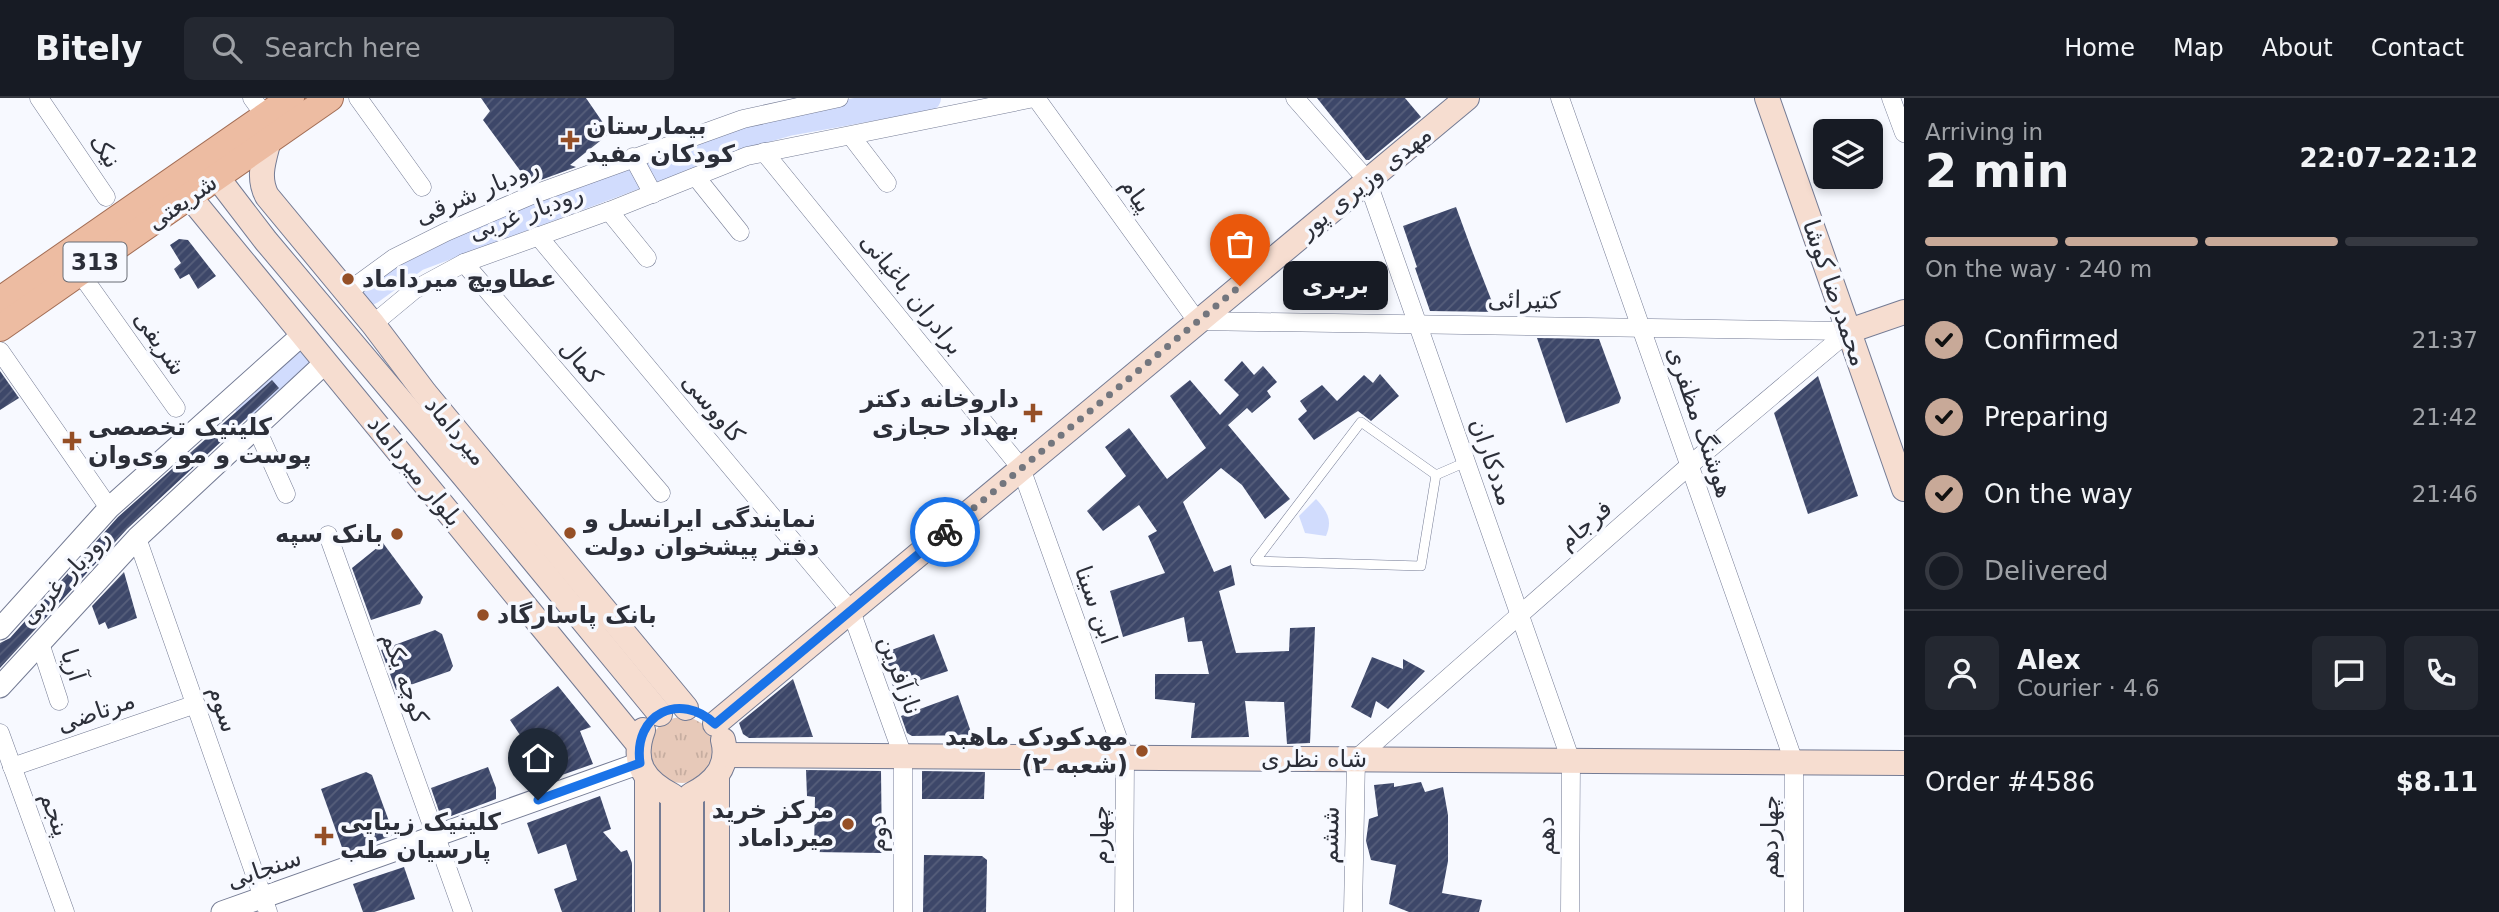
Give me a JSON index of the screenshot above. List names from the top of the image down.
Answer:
{
  "streets": {
    "main road": [
      "مهدی وزیری پور",
      "شریعتی",
      "313",
      "محمدرضا کوشا",
      "میرداماد",
      "بلوار میرداماد",
      "شاه نظری"
    ],
    "street": [
      "نیک",
      "رودبار شرقی",
      "پیام",
      "رودبار غربی",
      "برادران باغیانی",
      "کتیرائی",
      "شریفی",
      "کمال",
      "کاووسی",
      "هوشنگ مظفری",
      "مددکاران",
      "فرجام",
      "ابن سینا",
      "آریا",
      "نازآفرین",
      "کوچه یکم",
      "سوم",
      "مرتاضی",
      "پنجم",
      "دوم",
      "چهارم",
      "ششم",
      "دهم",
      "چهاردهم",
      "سنجابی"
    ]
  },
  "crossings": [
    ["مهدی وزیری پور", "پیام"],
    ["مهدی وزیری پور", "برادران باغیانی"],
    ["مهدی وزیری پور", "کتیرائی"],
    ["مهدی وزیری پور", "کاووسی"],
    ["مهدی وزیری پور", "میرداماد"],
    ["مهدی وزیری پور", "مددکاران"],
    ["مهدی وزیری پور", "بلوار میرداماد"],
    ["مهدی وزیری پور", "ابن سینا"],
    ["مهدی وزیری پور", "نازآفرین"],
    ["مهدی وزیری پور", "شاه نظری"],
    ["مهدی وزیری پور", "سنجابی"],
    ["رودبار شرقی", "میرداماد"],
    ["پیام", "رودبار غربی"],
    ["پیام", "کتیرائی"],
    ["شریعتی", "شریفی"],
    ["شریعتی", "میرداماد"],
    ["شریعتی", "بلوار میرداماد"],
    ["رودبار غربی", "برادران باغیانی"],
    ["رودبار غربی", "کمال"],
    ["رودبار غربی", "کاووسی"],
    ["رودبار غربی", "میرداماد"],
    ["رودبار غربی", "بلوار میرداماد"],
    ["رودبار غربی", "آریا"],
    ["رودبار غربی", "سوم"],
    ["محمدرضا کوشا", "کتیرائی"],
    ["محمدرضا کوشا", "فرجام"],
    ["برادران باغیانی", "ابن سینا"],
    ["کتیرائی", "هوشنگ مظفری"],
    ["کتیرائی", "مددکاران"],
    ["کتیرائی", "فرجام"],
    ["کاووسی", "نازآفرین"],
    ["هوشنگ مظفری", "فرجام"],
    ["هوشنگ مظفری", "شاه نظری"],
    ["هوشنگ مظفری", "چهاردهم"],
    ["میرداماد", "بلوار میرداماد"],
    ["میرداماد", "شاه نظری"],
    ["میرداماد", "سنجابی"],
    ["مددکاران", "فرجام"],
    ["مددکاران", "شاه نظری"],
    ["مددکاران", "دهم"],
    ["بلوار میرداماد", "شاه نظری"],
    ["بلوار میرداماد", "سنجابی"],
    ["فرجام", "شاه نظری"],
    ["فرجام", "ششم"],
    ["ابن سینا", "شاه نظری"],
    ["ابن سینا", "چهارم"],
    ["نازآفرین", "شاه نظری"],
    ["نازآفرین", "دوم"],
    ["کوچه یکم", "سنجابی"],
    ["سوم", "مرتاضی"],
    ["سوم", "سنجابی"],
    ["مرتاضی", "پنجم"],
    ["شاه نظری", "دوم"],
    ["شاه نظری", "چهارم"],
    ["شاه نظری", "ششم"],
    ["شاه نظری", "دهم"],
    ["شاه نظری", "چهاردهم"],
    ["شاه نظری", "سنجابی"]
  ],
  "places": {
    "health": [
      "بیمارستان کودکان مفید",
      "داروخانه دکتر بهداد حجازی",
      "کلینیک تخصصی پوست و مو وی‌وان",
      "کلینیک زیبایی پارسیان طب"
    ],
    "other": [
      "عطاویچ میرداماد",
      "بربرى",
      "نمایندگی ایرانسل و دفتر پیشخوان دولت",
      "بانک سپه",
      "بانک پاسارگاد",
      "مهدکودک ماهبد (شعبه ۲)",
      "مرکز خرید میرداماد"
    ]
  },
  "page": {
    "header": "Bitely",
    "search": "Search here",
    "nav": [
      "Home",
      "Map",
      "About",
      "Contact"
    ],
    "heading": ["2 min", "Arriving in", "22:07–22:12"],
    "panel": [
      "Alex",
      "Courier · 4.6",
      "Order #4586",
      "$8.11"
    ],
    "bar": "On the way · 240 m",
    "bubble": "بربرى",
    "list": [
      ["Confirmed", "21:37"],
      ["Preparing", "21:42"],
      ["On the way", "21:46"],
      "Delivered"
    ]
  }
}
